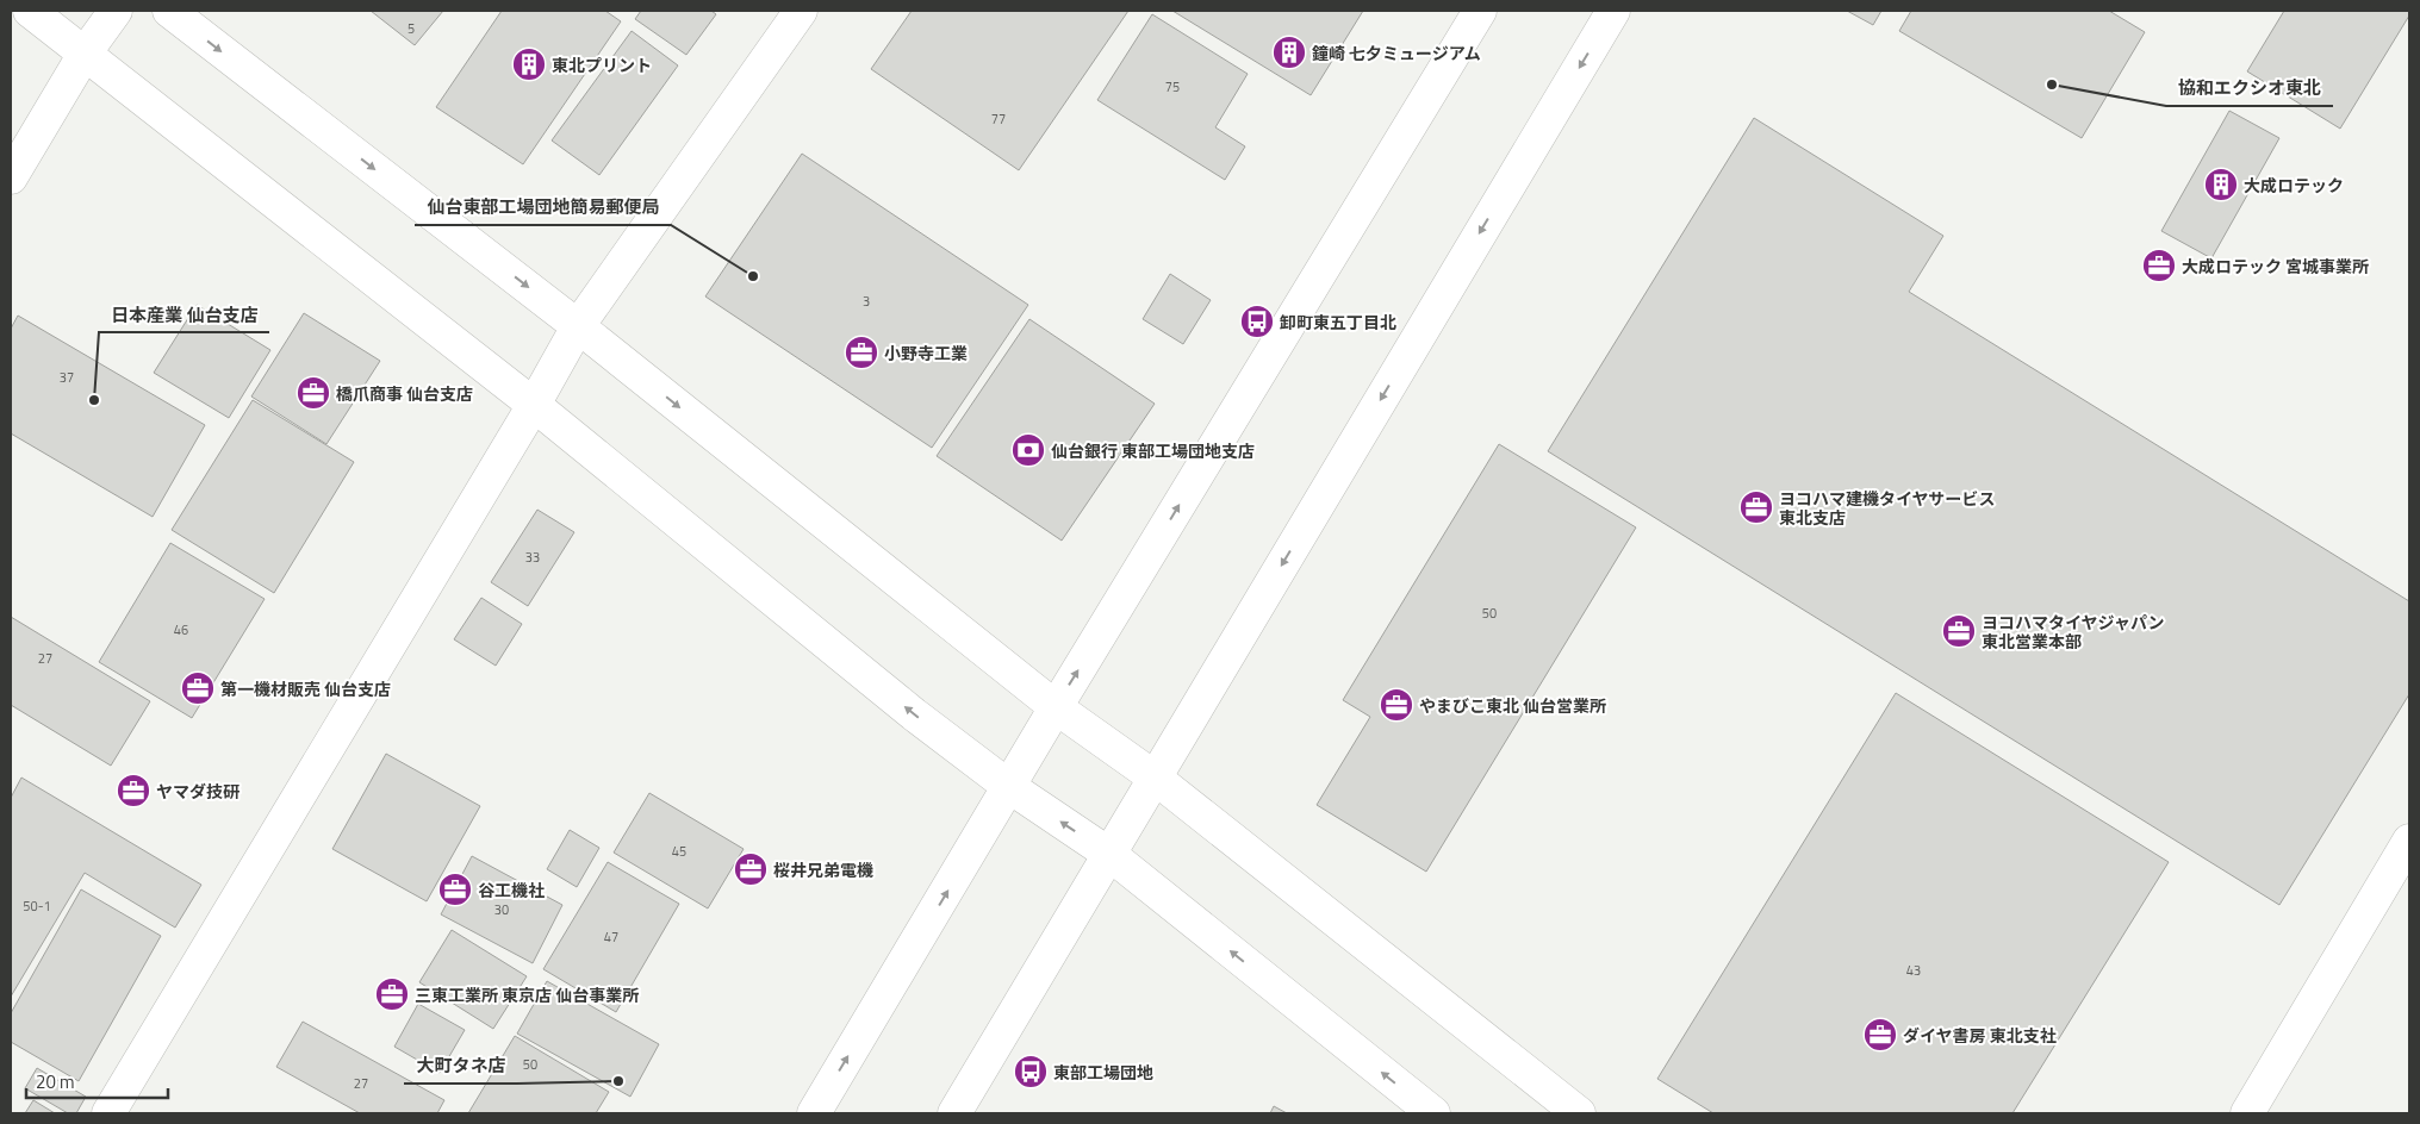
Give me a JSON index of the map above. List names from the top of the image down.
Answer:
{
  "places": {
    "building": ["鐘崎 七夕ミュージアム", "東北プリント", "大成ロテック"],
    "other": [
      "協和エクシオ東北",
      "仙台東部工場団地簡易郵便局",
      "日本産業 仙台支店",
      "大町タネ店"
    ],
    "office": [
      "大成ロテック 宮城事業所",
      "小野寺工業",
      "橋爪商事 仙台支店",
      "ヨコハマ建機タイヤサービス 東北支店",
      "ヨコハマタイヤジャパン 東北営業本部",
      "第一機材販売 仙台支店",
      "やまびこ東北 仙台営業所",
      "ヤマダ技研",
      "桜井兄弟電機",
      "谷工機社",
      "三東工業所 東京店 仙台事業所",
      "ダイヤ書房 東北支社"
    ],
    "bus stop": ["卸町東五丁目北", "東部工場団地"],
    "bank": ["仙台銀行 東部工場団地支店"]
  },
  "house_numbers": [
    "5",
    "75",
    "77",
    "3",
    "37",
    "33",
    "50",
    "46",
    "27",
    "45",
    "50-1",
    "30",
    "47",
    "43",
    "50",
    "27"
  ],
  "scale_bar": "20 m"
}
